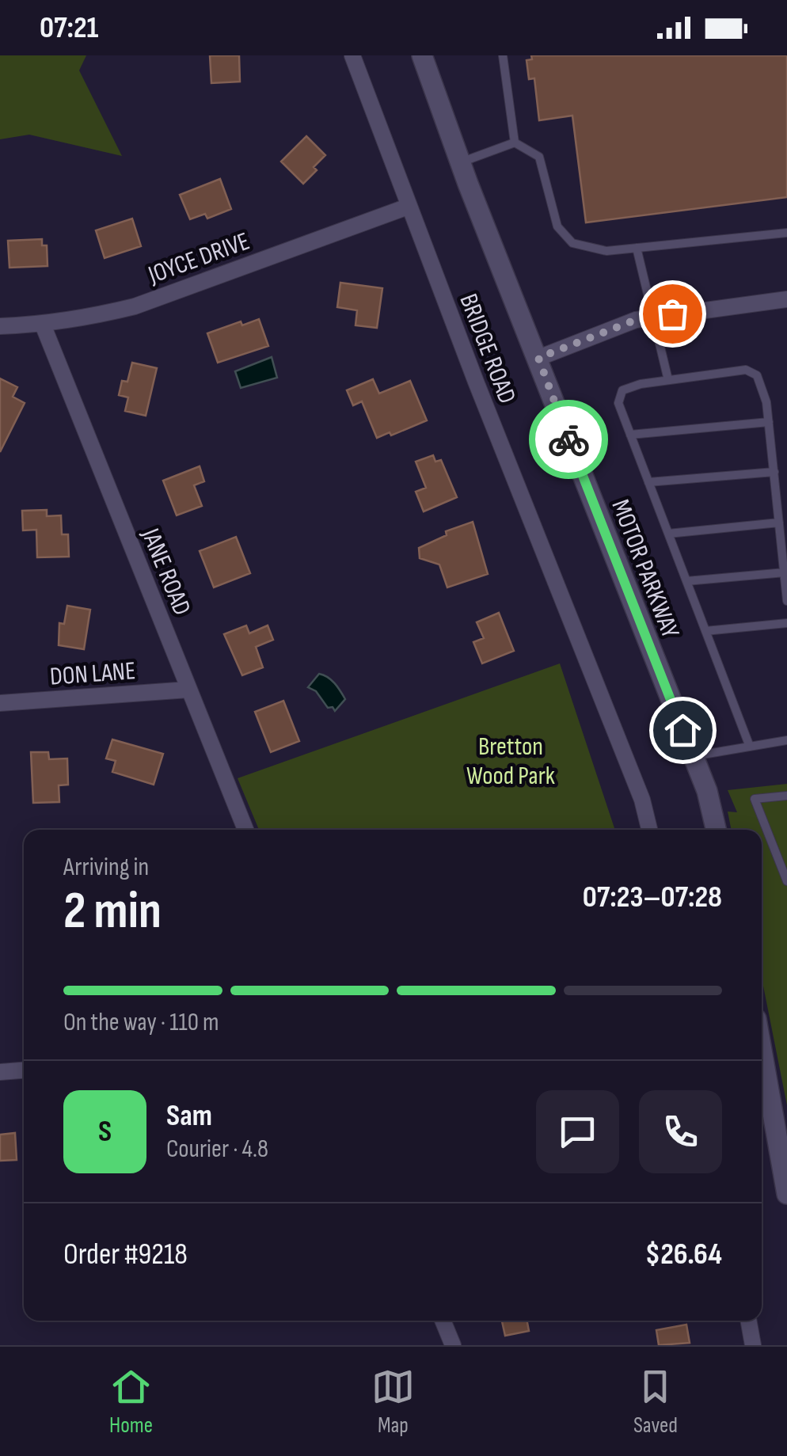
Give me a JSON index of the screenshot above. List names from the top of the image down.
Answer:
{
  "streets": {
    "main road": ["MOTOR PARKWAY"],
    "street": [
      "JOYCE DRIVE",
      "BRIDGE ROAD",
      "JANE ROAD",
      "DON LANE"
    ]
  },
  "crossings": [
    ["JOYCE DRIVE", "BRIDGE ROAD"],
    ["JOYCE DRIVE", "JANE ROAD"],
    ["JANE ROAD", "DON LANE"]
  ],
  "parks": ["Bretton Wood Park"],
  "page": {
    "status": "07:21",
    "heading": ["2 min", "Arriving in", "07:23–07:28"],
    "panel": [
      "Sam",
      "Courier · 4.8",
      "Order #9218",
      "$26.64"
    ],
    "bar": "On the way · 110 m",
    "round": "S",
    "tabs": ["Home", "Map", "Saved"]
  }
}
